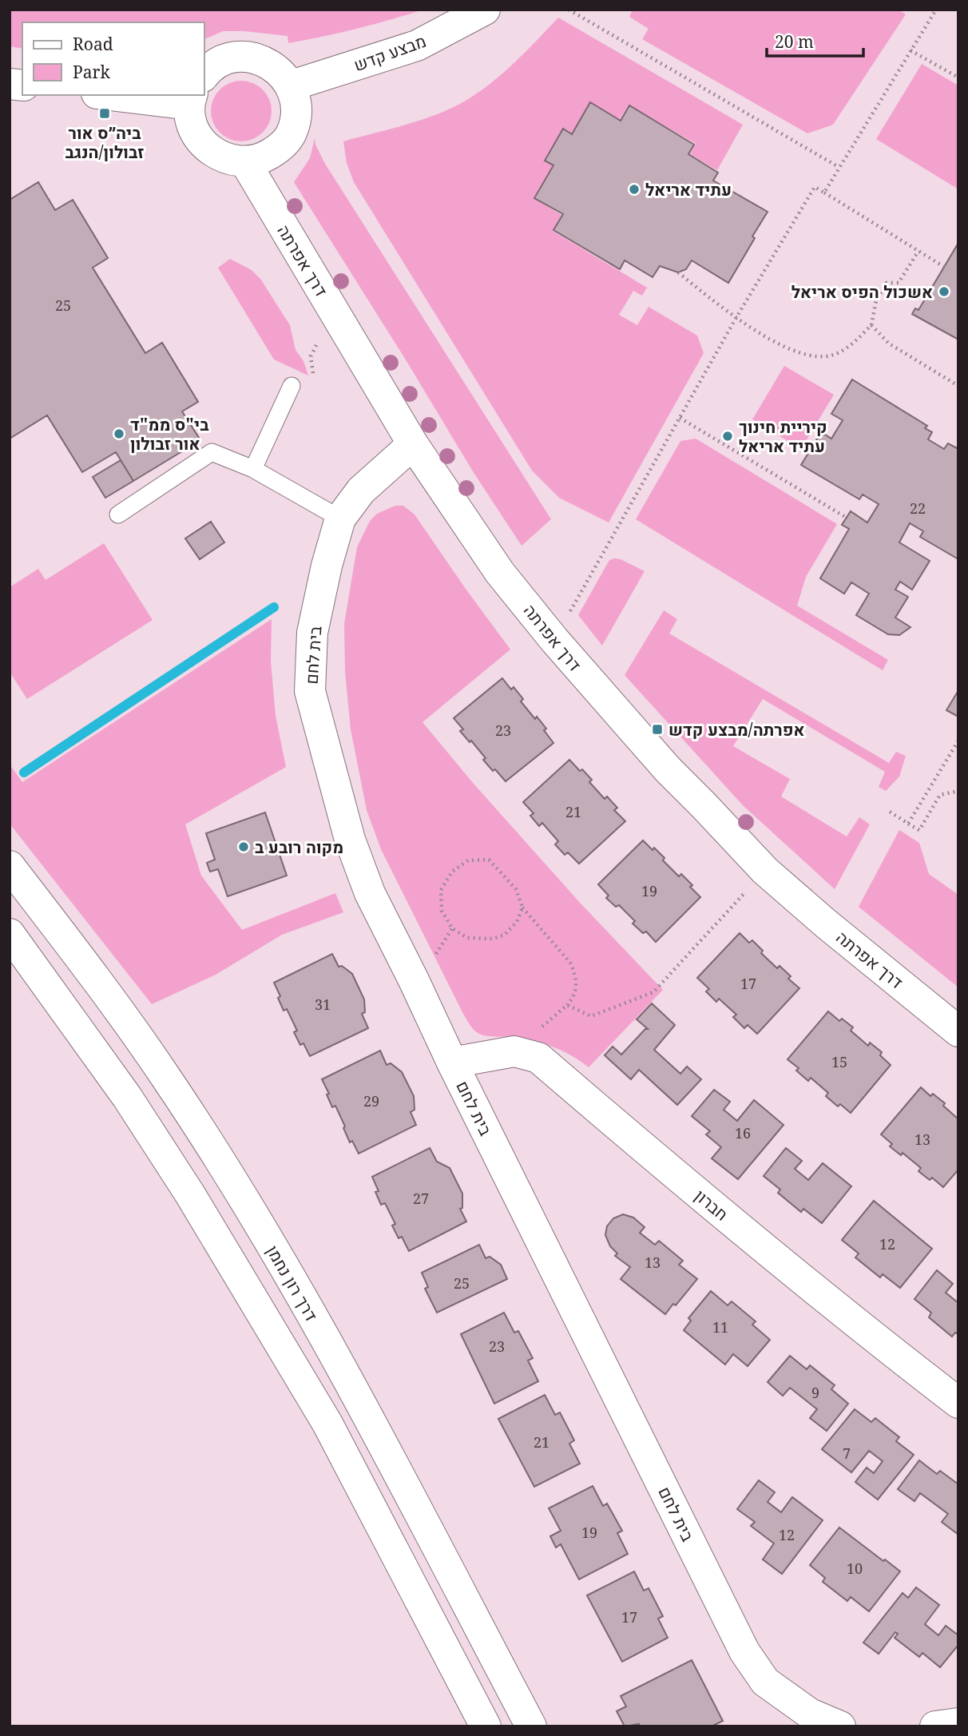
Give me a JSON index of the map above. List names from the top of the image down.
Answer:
{
  "streets": {
    "street": [
      "מבצע קדש",
      "דרך אפרתה",
      "בית לחם",
      "חברון",
      "דרך רון נחמן"
    ]
  },
  "crossings": [
    ["דרך אפרתה", "בית לחם"],
    ["בית לחם", "חברון"]
  ],
  "places": {
    "transit": ["ביה״ס אור זבולון/הנגב", "אפרתה/מבצע קדש"],
    "other": [
      "עתיד אריאל",
      "אשכול הפיס אריאל",
      "בי\"ס ממ\"ד אור זבולון",
      "קיריית חינוך עתיד אריאל",
      "מקוה רובע ב"
    ]
  },
  "house_numbers": [
    "25",
    "22",
    "23",
    "21",
    "19",
    "17",
    "31",
    "15",
    "29",
    "16",
    "13",
    "27",
    "12",
    "13",
    "25",
    "11",
    "23",
    "9",
    "21",
    "7",
    "19",
    "12",
    "10",
    "17"
  ],
  "legend": ["Road", "Park"],
  "scale_bar": "20 m"
}
